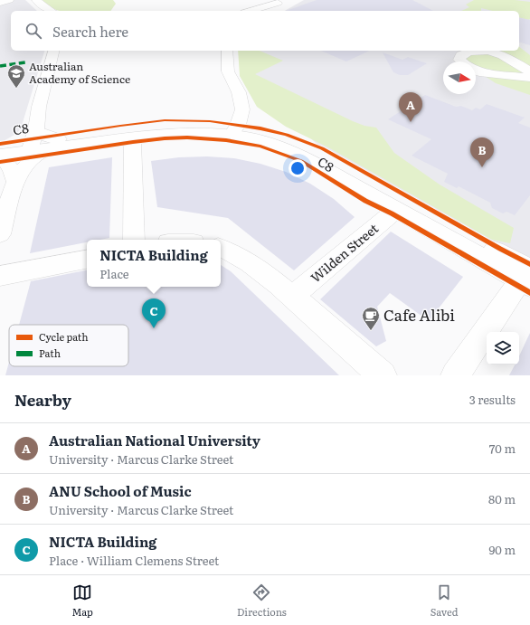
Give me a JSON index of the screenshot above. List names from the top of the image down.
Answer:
{
  "streets": {
    "street": ["Wilden Street"],
    "cycle path": ["C8"]
  },
  "places": {
    "school or university": ["Australian Academy of Science"],
    "cafe": ["Cafe Alibi"]
  },
  "legend": ["Cycle path", "Path"],
  "north": "right",
  "page": {
    "search": "Search here",
    "pins": ["A", "B", "C"],
    "popup": ["NICTA Building", "Place"],
    "heading": ["Nearby", "3 results"],
    "list": [
      {
        "mark": "A",
        "name": "Australian National University",
        "note": "University · Marcus Clarke Street",
        "value": "70 m"
      },
      {
        "mark": "B",
        "name": "ANU School of Music",
        "note": "University · Marcus Clarke Street",
        "value": "80 m"
      },
      {
        "mark": "C",
        "name": "NICTA Building",
        "note": "Place · William Clemens Street",
        "value": "90 m"
      }
    ],
    "nav": ["Map", "Directions", "Saved"]
  }
}
